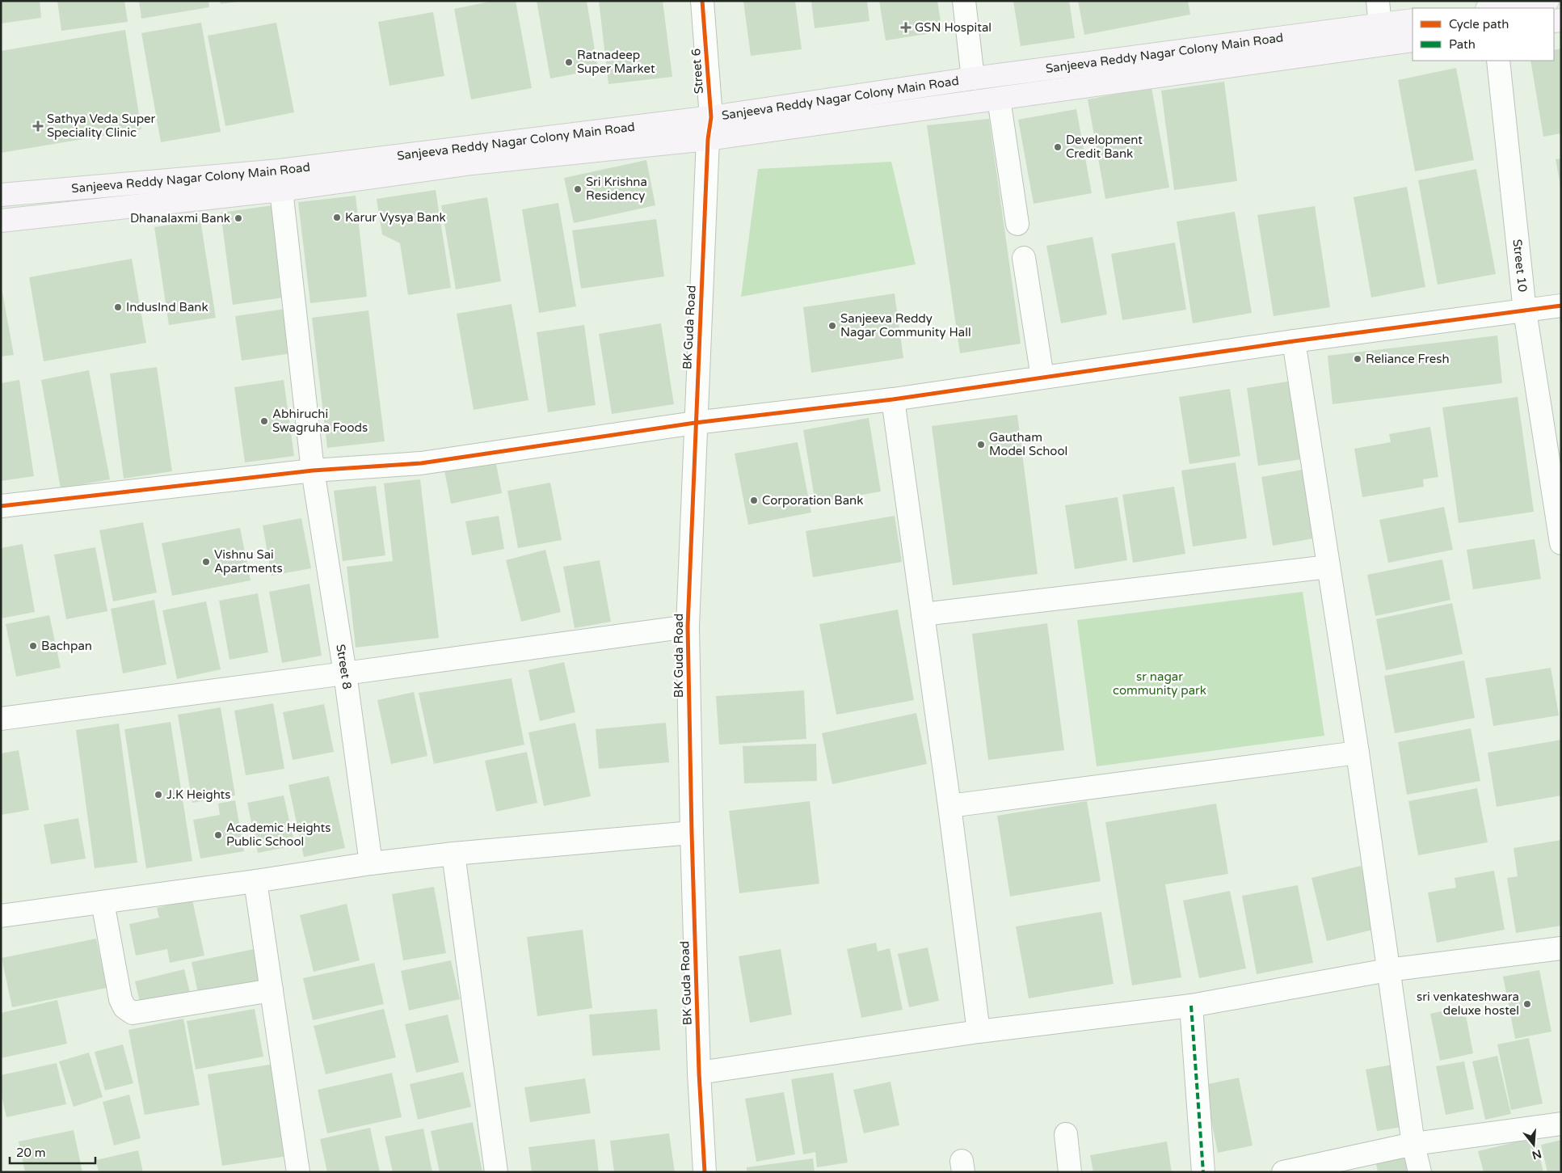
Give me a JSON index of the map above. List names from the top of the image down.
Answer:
{
  "streets": {
    "main road": ["Sanjeeva Reddy Nagar Colony Main Road"],
    "street": [
      "Street 6",
      "Street 10",
      "BK Guda Road",
      "Street 8"
    ]
  },
  "crossings": [
    ["Sanjeeva Reddy Nagar Colony Main Road", "Street 6"],
    ["Sanjeeva Reddy Nagar Colony Main Road", "BK Guda Road"],
    ["Sanjeeva Reddy Nagar Colony Main Road", "Street 8"],
    ["Street 6", "BK Guda Road"]
  ],
  "parks": ["sr nagar community park"],
  "places": {
    "health": ["GSN Hospital", "Sathya Veda Super Speciality Clinic"],
    "other": [
      "Ratnadeep Super Market",
      "Development Credit Bank",
      "Sri Krishna Residency",
      "Karur Vysya Bank",
      "Dhanalaxmi Bank",
      "IndusInd Bank",
      "Sanjeeva Reddy Nagar Community Hall",
      "Reliance Fresh",
      "Abhiruchi Swagruha Foods",
      "Gautham Model School",
      "Corporation Bank",
      "Vishnu Sai Apartments",
      "Bachpan",
      "J.K Heights",
      "Academic Heights Public School",
      "sri venkateshwara deluxe hostel"
    ]
  },
  "legend": ["Cycle path", "Path"],
  "scale_bar": "20 m",
  "north": "bottom"
}
